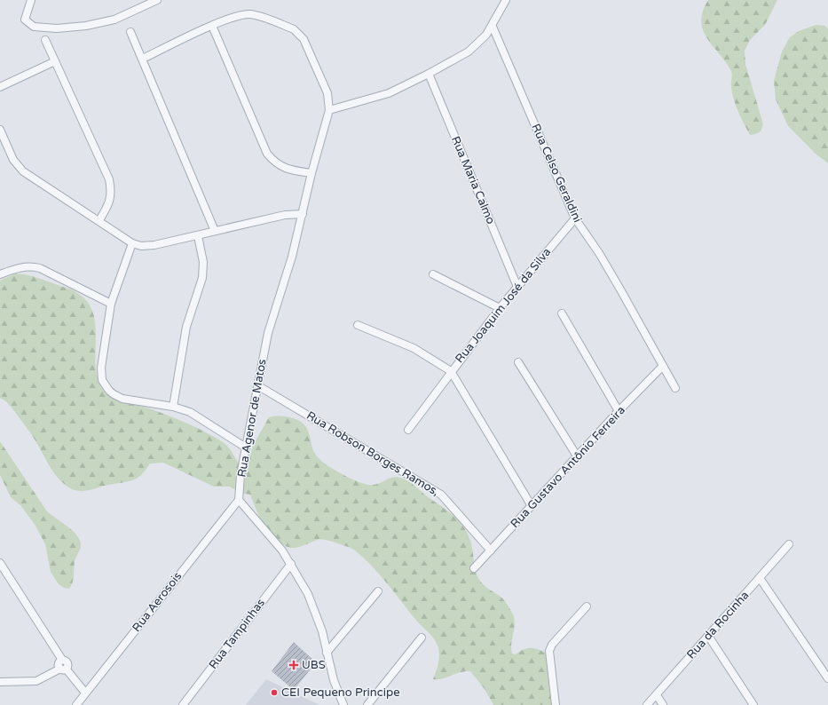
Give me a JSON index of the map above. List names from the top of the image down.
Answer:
{
  "streets": {
    "street": [
      "Rua Celso Geraldini",
      "Rua Maria Calmo",
      "Rua Joaquim José da Silva",
      "Rua Agenor de Matos",
      "Rua Robson Borges Ramos,",
      "Rua Gustavo Antônio Ferreira",
      "Rua Aerosois",
      "Rua da Rocinha",
      "Rua Tampinhas"
    ]
  },
  "crossings": [
    ["Rua Celso Geraldini", "Rua Joaquim José da Silva"],
    ["Rua Celso Geraldini", "Rua Gustavo Antônio Ferreira"],
    ["Rua Maria Calmo", "Rua Joaquim José da Silva"],
    ["Rua Joaquim José da Silva", "Rua Gustavo Antônio Ferreira"],
    ["Rua Agenor de Matos", "Rua Robson Borges Ramos,"],
    ["Rua Agenor de Matos", "Rua Aerosois"],
    ["Rua Robson Borges Ramos,", "Rua Gustavo Antônio Ferreira"]
  ],
  "places": {
    "health": ["UBS"],
    "other": ["CEI Pequeno Principe"]
  }
}
